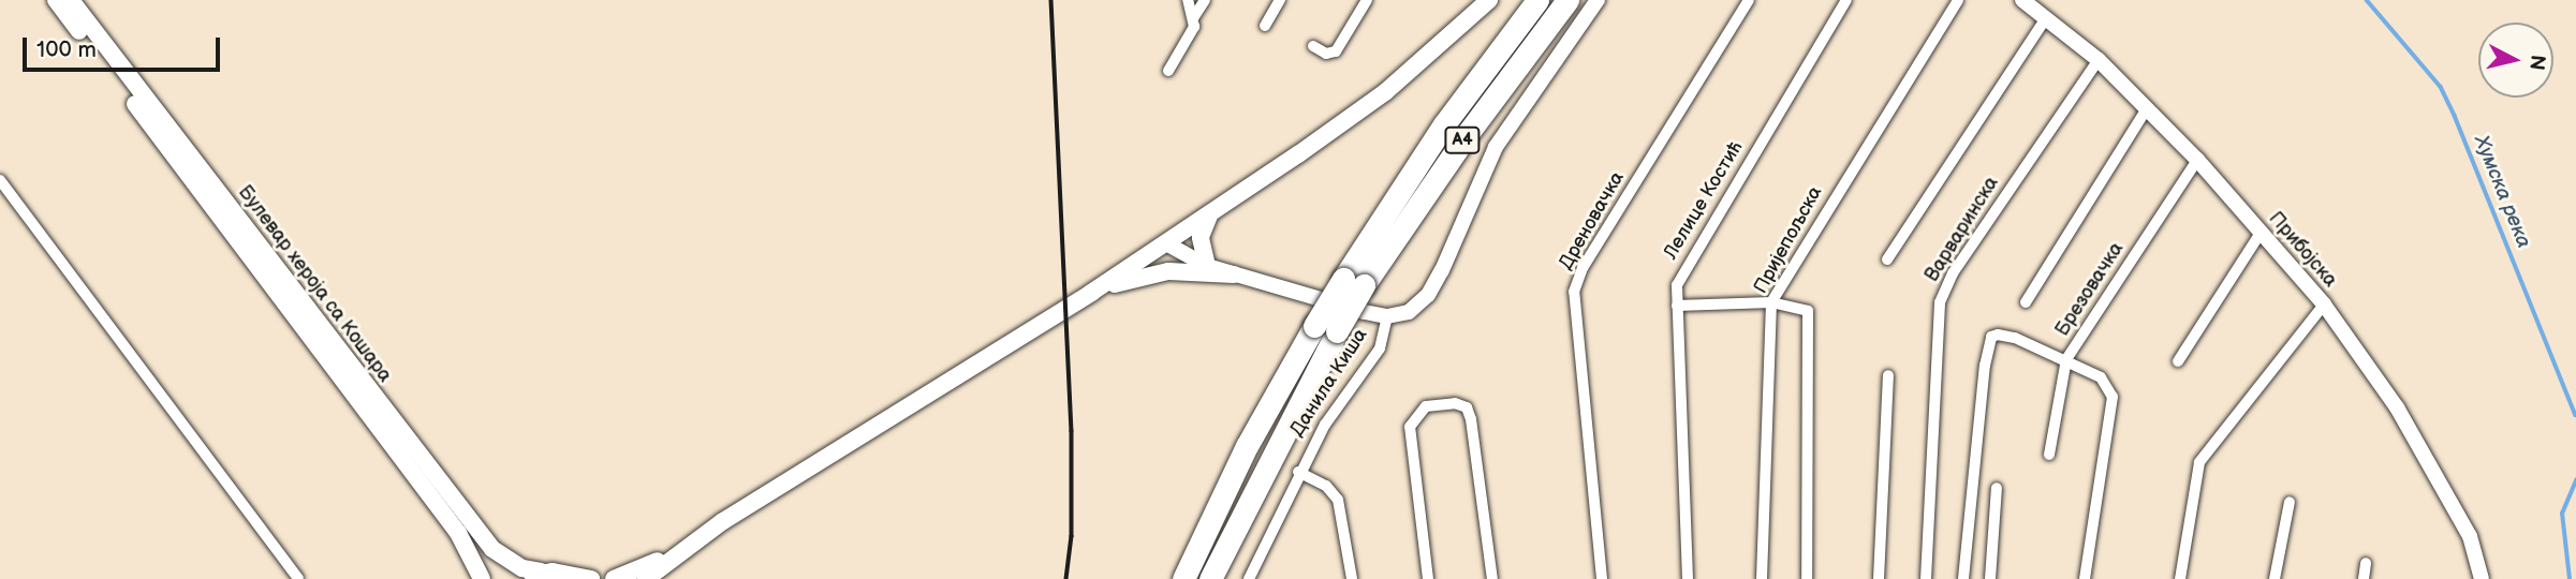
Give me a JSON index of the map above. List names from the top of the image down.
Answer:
{
  "streets": {
    "highway": ["A4"],
    "main road": ["Булевар хероја са Кошара"],
    "street": [
      "Лелице Костић",
      "Дреновачка",
      "Варваринска",
      "Пријепољска",
      "Прибојска",
      "Брезовачка",
      "Данила Киша"
    ]
  },
  "crossings": [
    ["Варваринска", "Прибојска"],
    ["Прибојска", "Брезовачка"]
  ],
  "water": ["Хумска река"],
  "scale_bar": "100 m",
  "north": "right"
}
